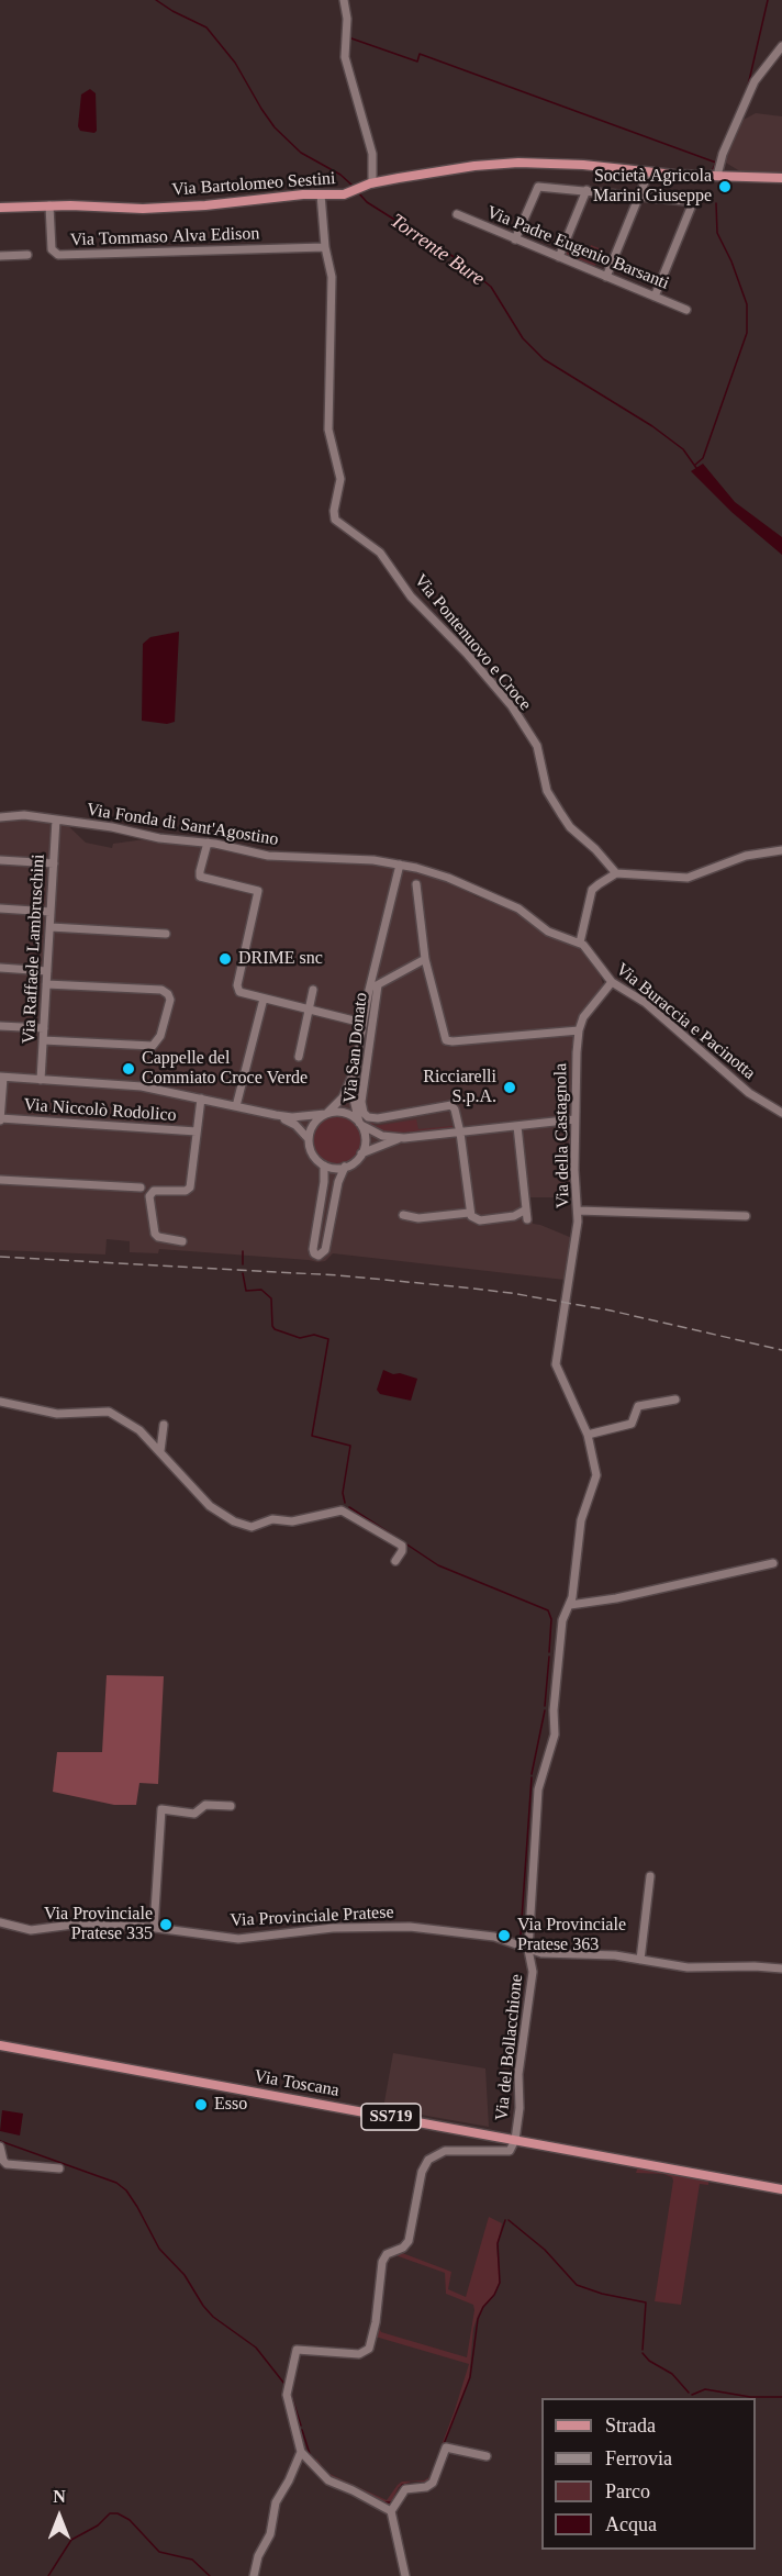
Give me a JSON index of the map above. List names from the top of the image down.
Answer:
{
  "streets": {
    "main road": ["Via Bartolomeo Sestini", "Via Toscana", "SS719"],
    "street": [
      "Via Tommaso Alva Edison",
      "Via Padre Eugenio Barsanti",
      "Via Pontenuovo e Croce",
      "Via Fonda di Sant'Agostino",
      "Via Raffaele Lambruschini",
      "Via Buraccia e Pacinotta",
      "Via San Donato",
      "Via Niccolò Rodolico",
      "Via della Castagnola",
      "Via Provinciale Pratese",
      "Via del Bollacchione"
    ]
  },
  "crossings": [
    ["Via Bartolomeo Sestini", "Via Tommaso Alva Edison"],
    ["Via Bartolomeo Sestini", "Via Pontenuovo e Croce"],
    ["Via Tommaso Alva Edison", "Via Pontenuovo e Croce"],
    ["Via Fonda di Sant'Agostino", "Via Raffaele Lambruschini"],
    ["Via Fonda di Sant'Agostino", "Via Buraccia e Pacinotta"],
    ["Via Buraccia e Pacinotta", "Via della Castagnola"],
    ["Via della Castagnola", "Via del Bollacchione"],
    ["Via Provinciale Pratese", "Via del Bollacchione"],
    ["Via del Bollacchione", "Via Toscana"]
  ],
  "water": ["Torrente Bure"],
  "places": [
    "Società Agricola Marini Giuseppe",
    "DRIME snc",
    "Cappelle del Commiato Croce Verde",
    "Ricciarelli S.p.A.",
    "Via Provinciale Pratese 335",
    "Via Provinciale Pratese 363",
    "Esso"
  ],
  "legend": [
    "Strada",
    "Ferrovia",
    "Parco",
    "Acqua"
  ],
  "north": "top"
}
